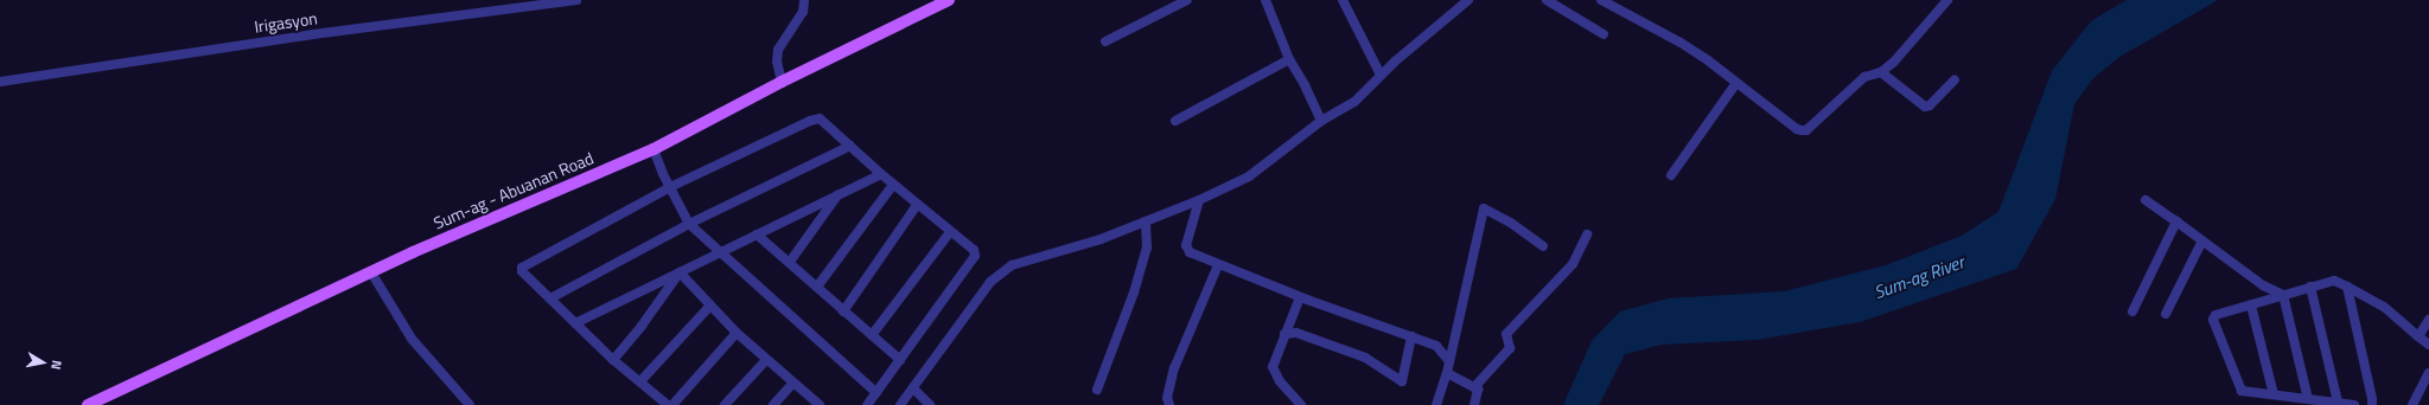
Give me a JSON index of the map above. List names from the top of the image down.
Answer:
{
  "streets": {
    "main road": ["Sum-ag - Abuanan Road"],
    "street": ["Irigasyon"]
  },
  "water": ["Sum-ag River"],
  "north": "right"
}
